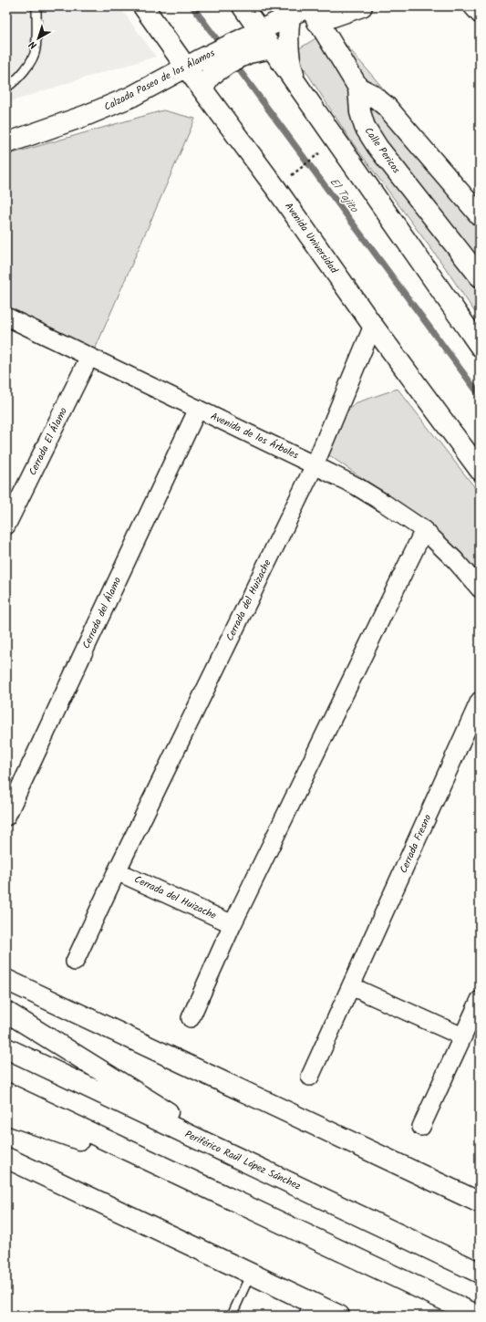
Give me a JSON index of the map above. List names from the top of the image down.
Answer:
{
  "streets": {
    "main road": [
      "Calzada Paseo de los Álamos",
      "Calle Pericos",
      "Avenida Universidad",
      "Periférico Raúl López Sánchez"
    ],
    "street": [
      "Avenida de los Árboles",
      "Cerrada El Álamo",
      "Cerrada del Huizache",
      "Cerrada del Álamo",
      "Cerrada Fresno"
    ]
  },
  "crossings": [
    ["Calzada Paseo de los Álamos", "Avenida Universidad"],
    ["Avenida Universidad", "Cerrada del Huizache"],
    ["Avenida de los Árboles", "Cerrada El Álamo"],
    ["Avenida de los Árboles", "Cerrada del Huizache"],
    ["Avenida de los Árboles", "Cerrada del Álamo"]
  ],
  "water": ["El Tajito"],
  "north": "bottom left"
}
